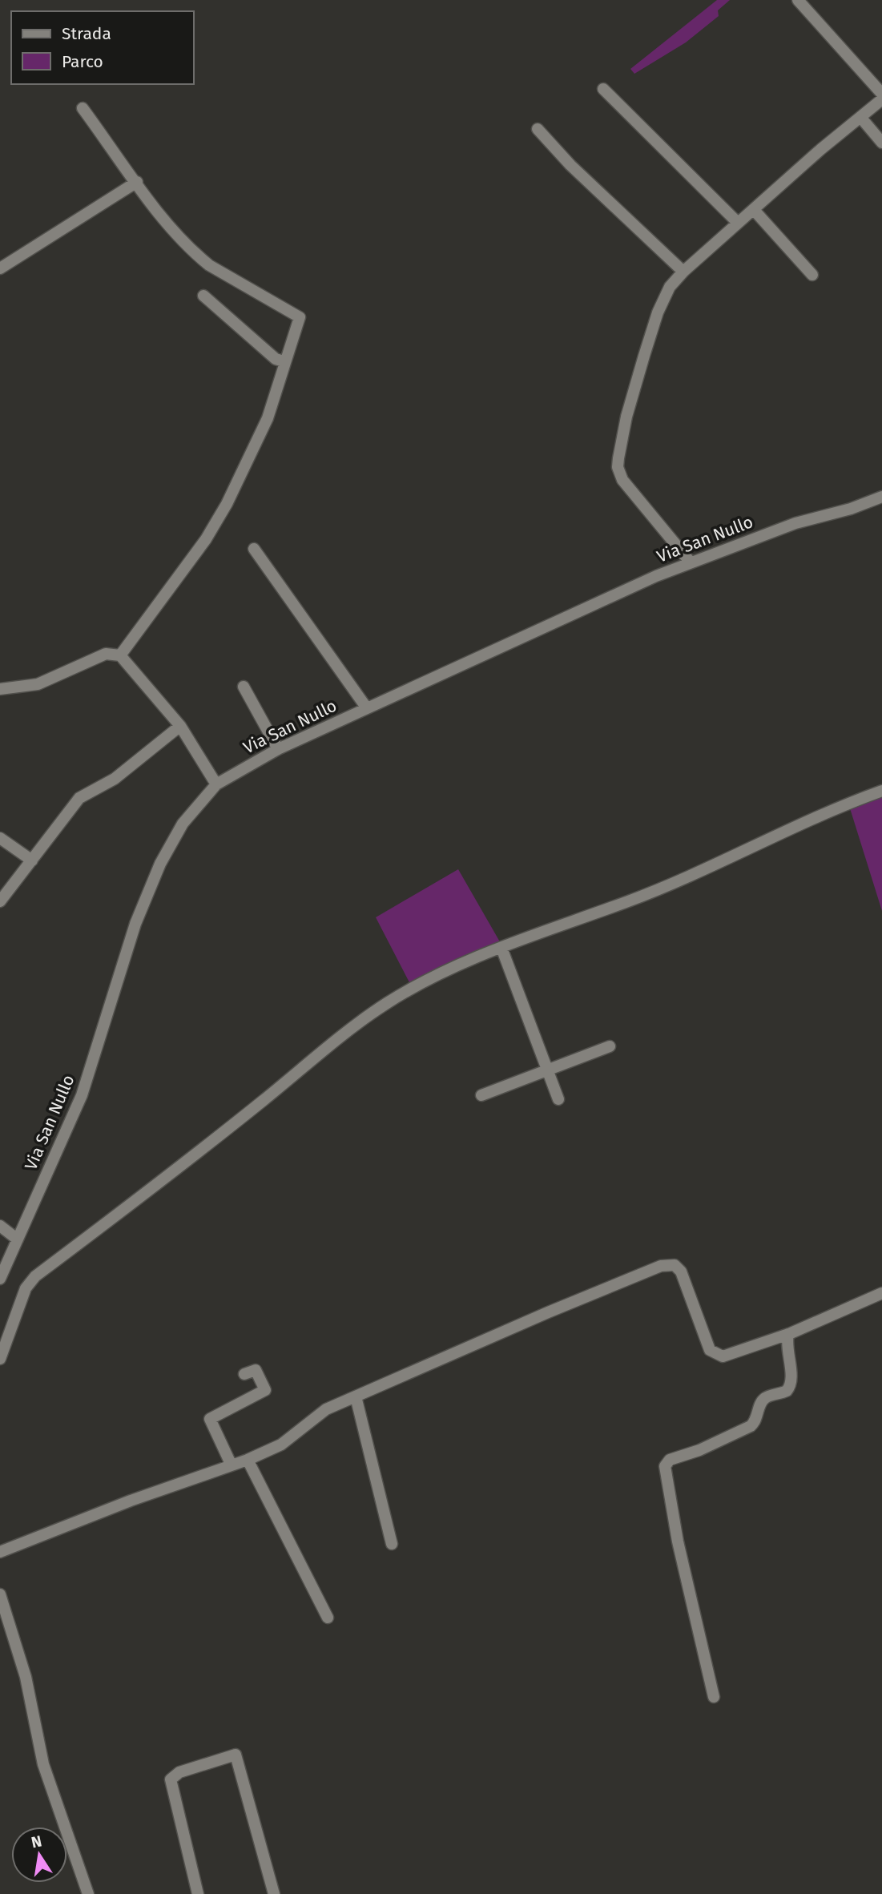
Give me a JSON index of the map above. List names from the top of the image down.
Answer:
{
  "streets": {
    "street": ["Via San Nullo"]
  },
  "legend": ["Strada", "Parco"],
  "north": "top"
}
